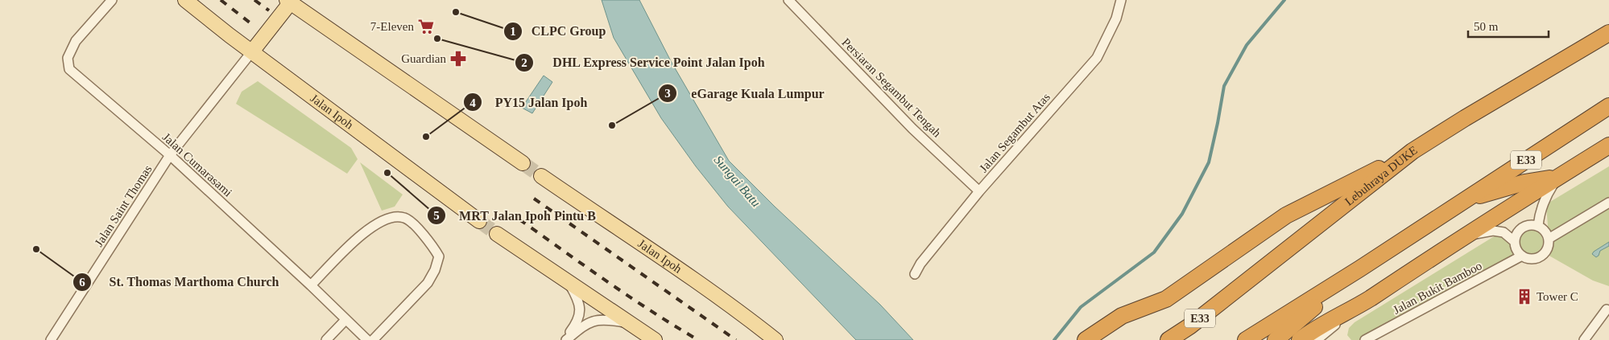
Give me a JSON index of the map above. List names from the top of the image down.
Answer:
{
  "streets": {
    "highway": ["E33", "Lebuhraya DUKE"],
    "main road": ["Jalan Ipoh"],
    "street": [
      "Persiaran Segambut Tengah",
      "Jalan Segambut Atas",
      "Jalan Cumarasami",
      "Jalan Saint Thomas",
      "Jalan Bukit Bamboo"
    ]
  },
  "crossings": [
    ["Persiaran Segambut Tengah", "Jalan Segambut Atas"],
    ["Jalan Ipoh", "Jalan Saint Thomas"],
    ["Jalan Cumarasami", "Jalan Saint Thomas"]
  ],
  "water": ["Sungai Batu"],
  "places": {
    "other": [
      "CLPC Group",
      "DHL Express Service Point Jalan Ipoh",
      "eGarage Kuala Lumpur",
      "PY15 Jalan Ipoh",
      "MRT Jalan Ipoh Pintu B",
      "St. Thomas Marthoma Church"
    ],
    "supermarket": ["7-Eleven"],
    "pharmacy": ["Guardian"],
    "building": ["Tower C"]
  },
  "scale_bar": "50 m"
}
